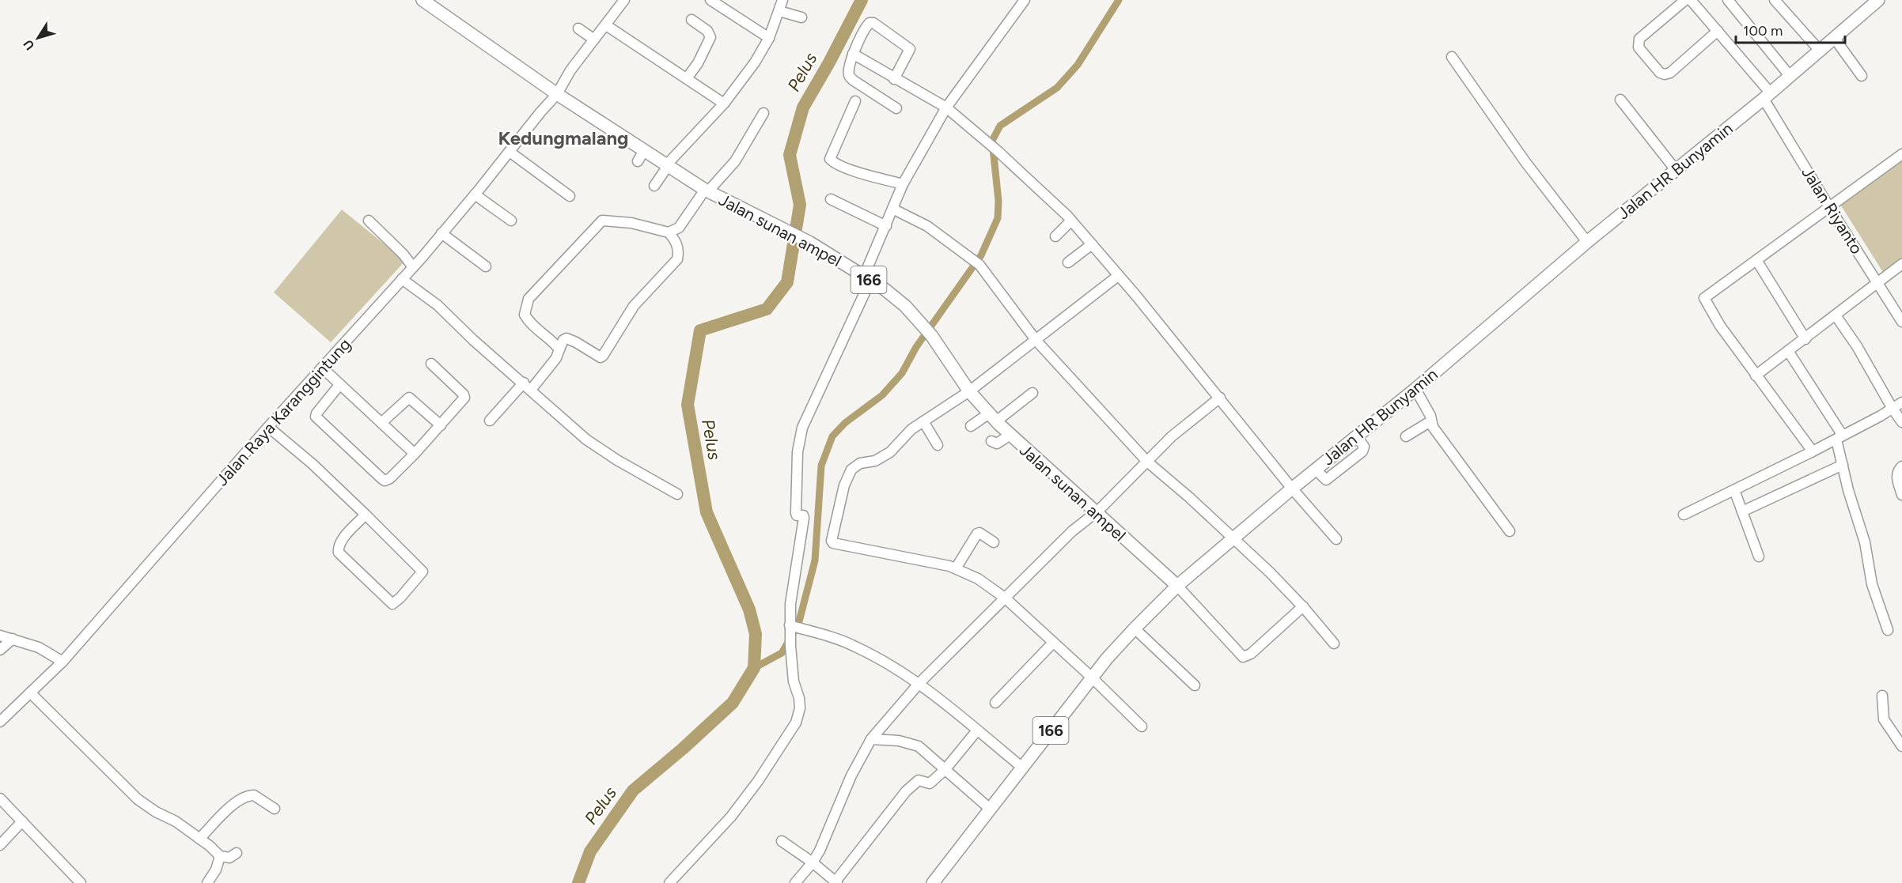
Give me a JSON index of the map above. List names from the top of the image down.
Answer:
{
  "streets": {
    "main road": ["Jalan HR Bunyamin", "Jalan sunan ampel", "166"],
    "street": ["Jalan Riyanto", "Jalan Raya Karanggintung"]
  },
  "crossings": [
    ["Jalan HR Bunyamin", "Jalan Riyanto"],
    ["Jalan HR Bunyamin", "Jalan sunan ampel"],
    ["Jalan sunan ampel", "Jalan Raya Karanggintung"]
  ],
  "districts": ["Kedungmalang"],
  "water": ["Pelus"],
  "scale_bar": "100 m",
  "north": "bottom left"
}
